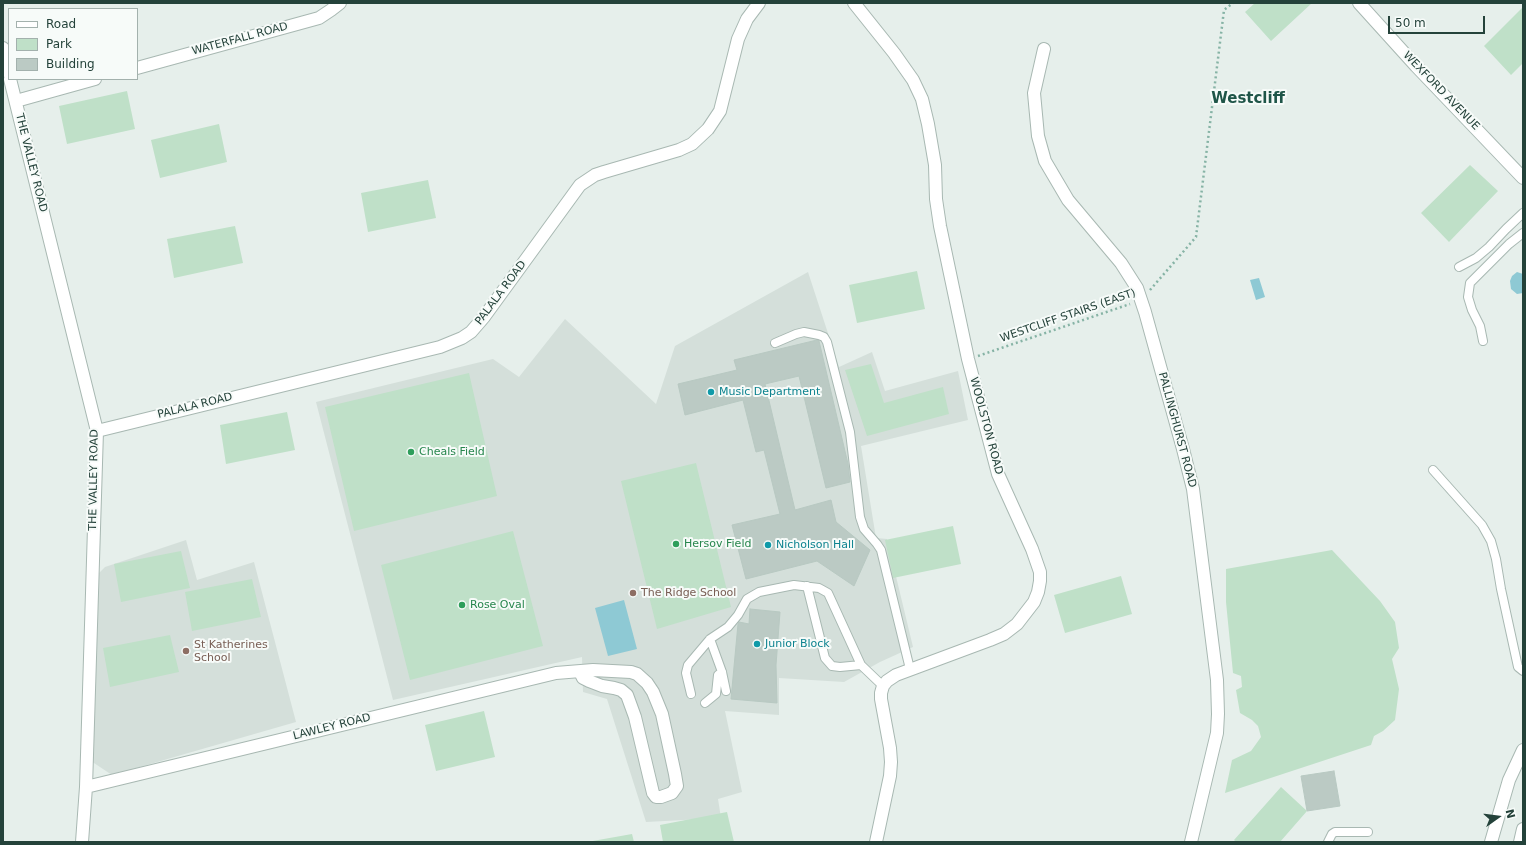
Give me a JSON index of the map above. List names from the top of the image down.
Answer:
{
  "streets": {
    "street": [
      "WATERFALL ROAD",
      "WEXFORD AVENUE",
      "THE VALLEY ROAD",
      "PALALA ROAD",
      "WOOLSTON ROAD",
      "PALLINGHURST ROAD",
      "LAWLEY ROAD"
    ],
    "path": ["WESTCLIFF STAIRS (EAST)"]
  },
  "crossings": [
    ["THE VALLEY ROAD", "PALALA ROAD"],
    ["THE VALLEY ROAD", "LAWLEY ROAD"],
    ["WESTCLIFF STAIRS (EAST)", "WOOLSTON ROAD"],
    ["WESTCLIFF STAIRS (EAST)", "PALLINGHURST ROAD"]
  ],
  "districts": ["Westcliff"],
  "places": [
    "Music Department",
    "Cheals Field",
    "Hersov Field",
    "Nicholson Hall",
    "The Ridge School",
    "Rose Oval",
    "Junior Block",
    "St Katherines School"
  ],
  "legend": ["Road", "Park", "Building"],
  "scale_bar": "50 m",
  "north": "right"
}
